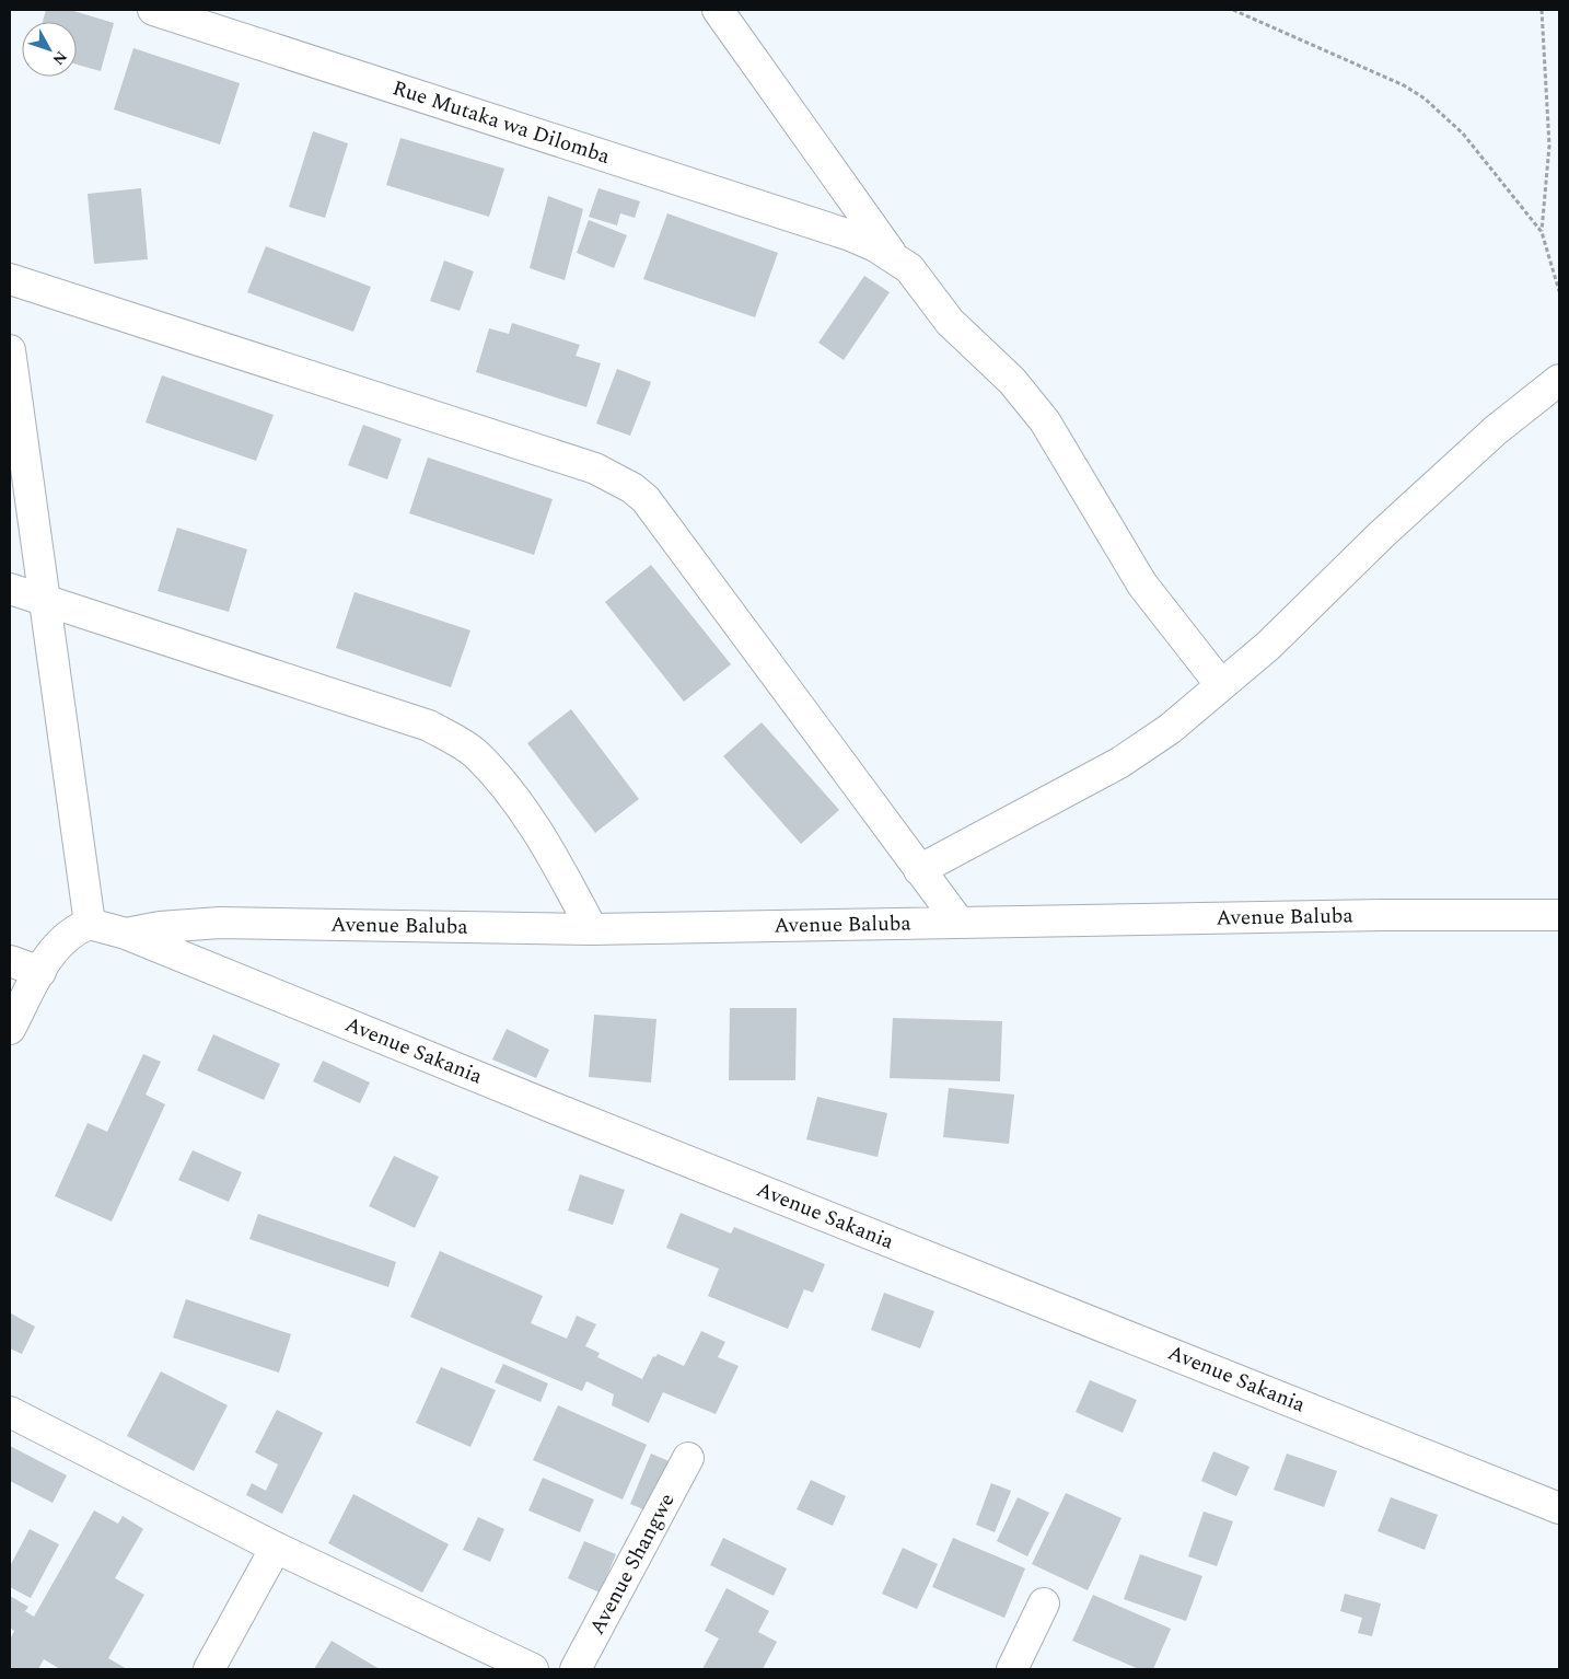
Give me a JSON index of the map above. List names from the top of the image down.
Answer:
{
  "streets": {
    "street": [
      "Rue Mutaka wa Dilomba",
      "Avenue Baluba",
      "Avenue Sakania",
      "Avenue Shangwe"
    ]
  },
  "crossings": [
    ["Avenue Baluba", "Avenue Sakania"]
  ],
  "north": "bottom right"
}
